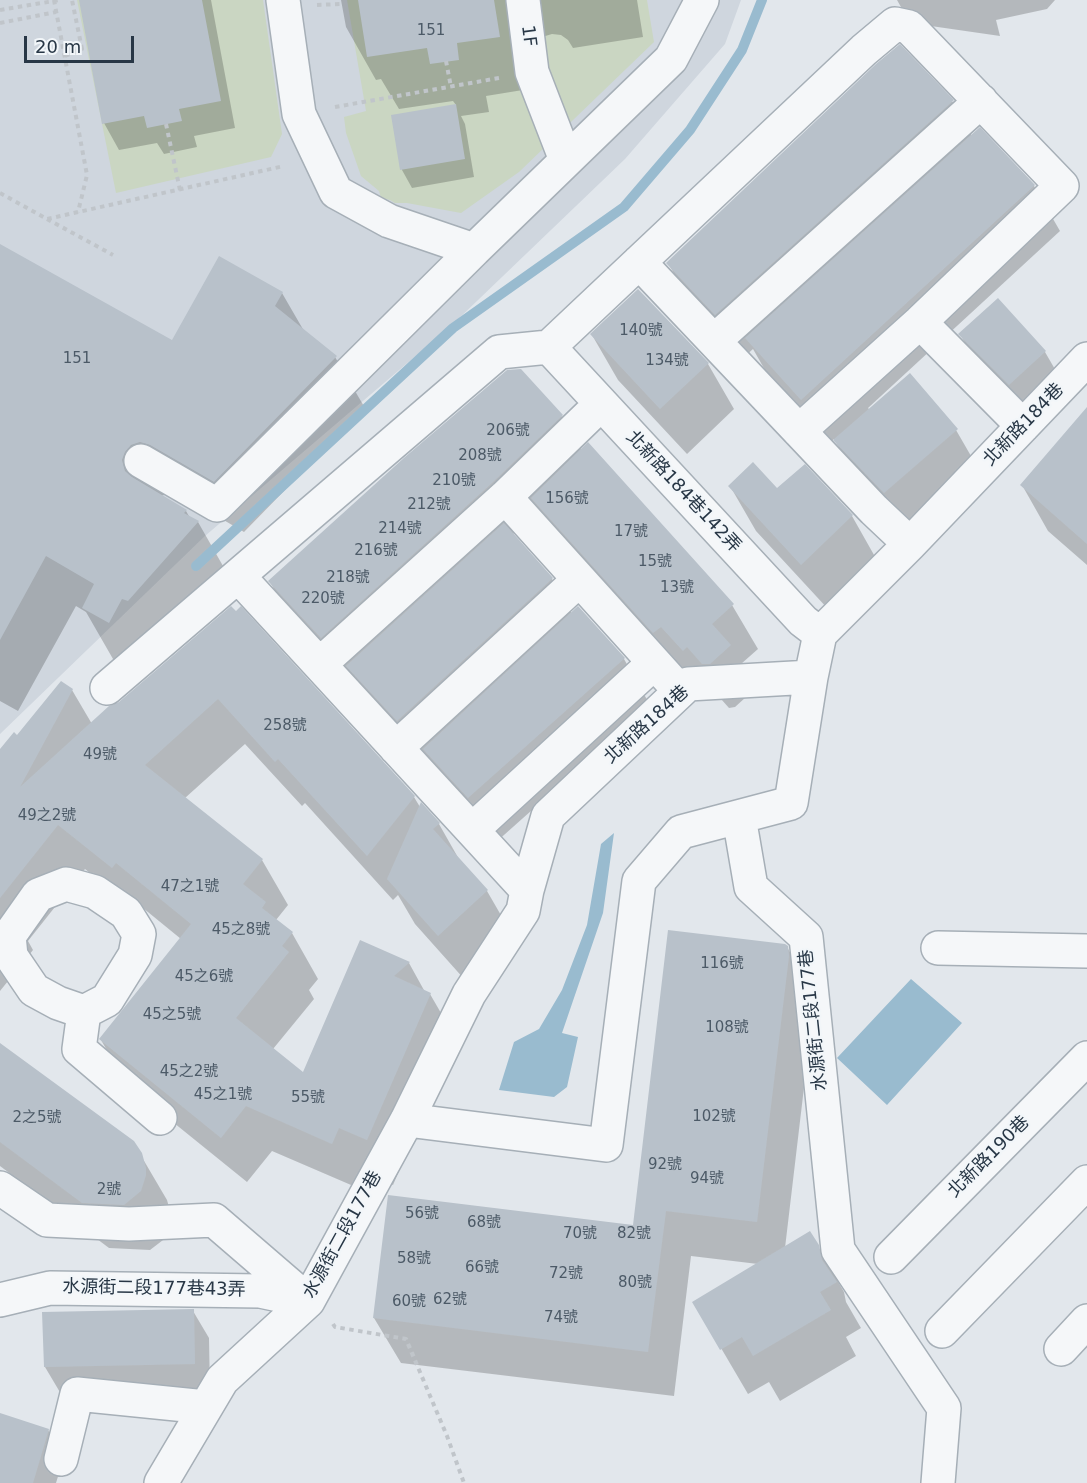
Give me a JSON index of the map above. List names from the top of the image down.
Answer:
{
  "streets": {
    "street": [
      "1F",
      "北新路184巷",
      "北新路184巷142弄",
      "水源街二段177巷",
      "北新路190巷",
      "水源街二段177巷43弄"
    ]
  },
  "crossings": [
    ["北新路184巷", "北新路184巷142弄"],
    ["北新路184巷", "水源街二段177巷"],
    ["水源街二段177巷", "水源街二段177巷43弄"]
  ],
  "house_numbers": [
    "151",
    "140號",
    "151",
    "134號",
    "206號",
    "208號",
    "210號",
    "156號",
    "212號",
    "214號",
    "17號",
    "216號",
    "15號",
    "218號",
    "13號",
    "220號",
    "258號",
    "49號",
    "49之2號",
    "47之1號",
    "45之8號",
    "116號",
    "45之6號",
    "45之5號",
    "108號",
    "45之2號",
    "45之1號",
    "55號",
    "102號",
    "2之5號",
    "92號",
    "94號",
    "2號",
    "56號",
    "68號",
    "70號",
    "82號",
    "58號",
    "66號",
    "72號",
    "80號",
    "62號",
    "60號",
    "74號"
  ],
  "scale_bar": "20 m"
}
